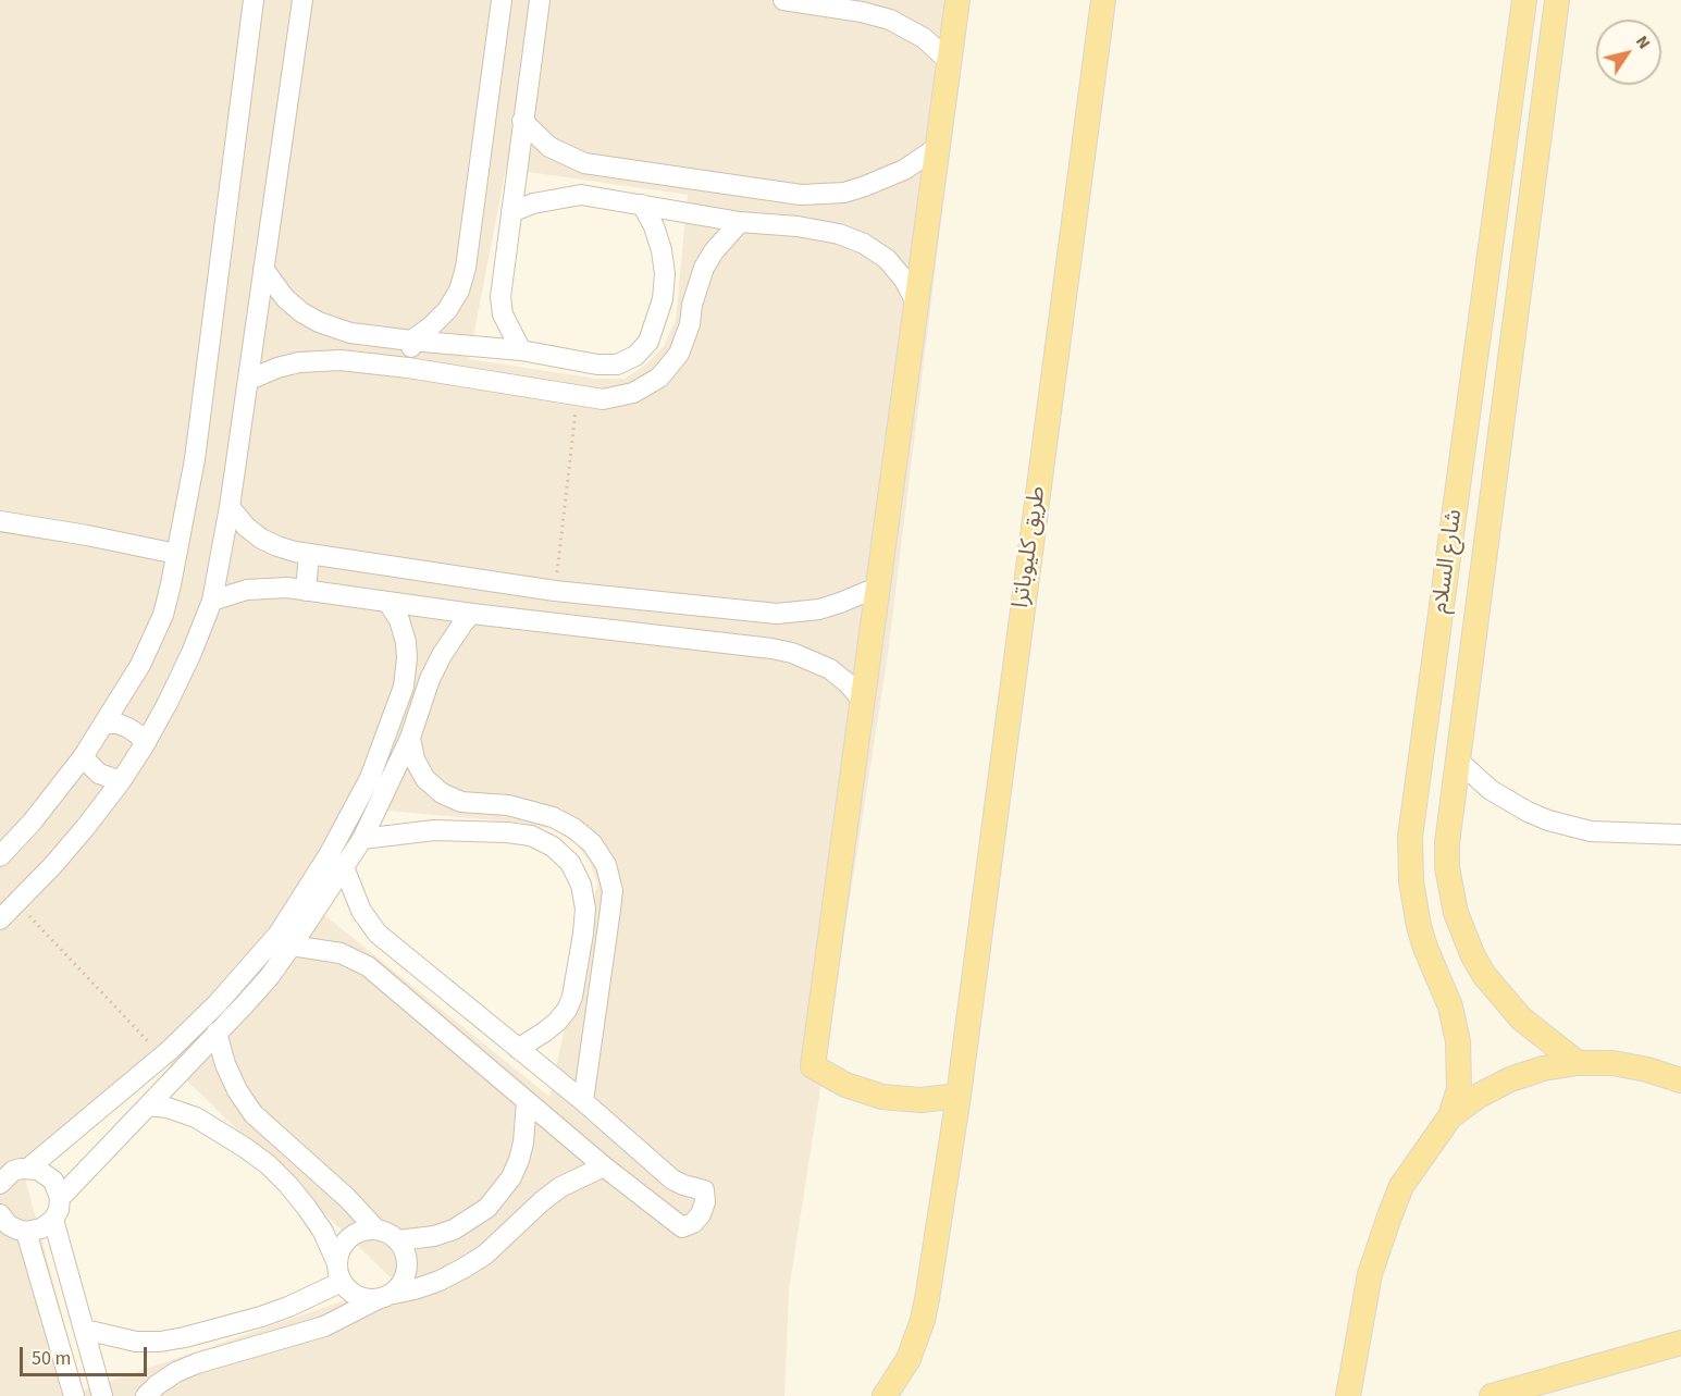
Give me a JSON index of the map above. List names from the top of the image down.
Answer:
{
  "streets": {
    "main road": ["طريق كليوباترا", "شارع السلام"]
  },
  "scale_bar": "50 m",
  "north": "top right"
}
